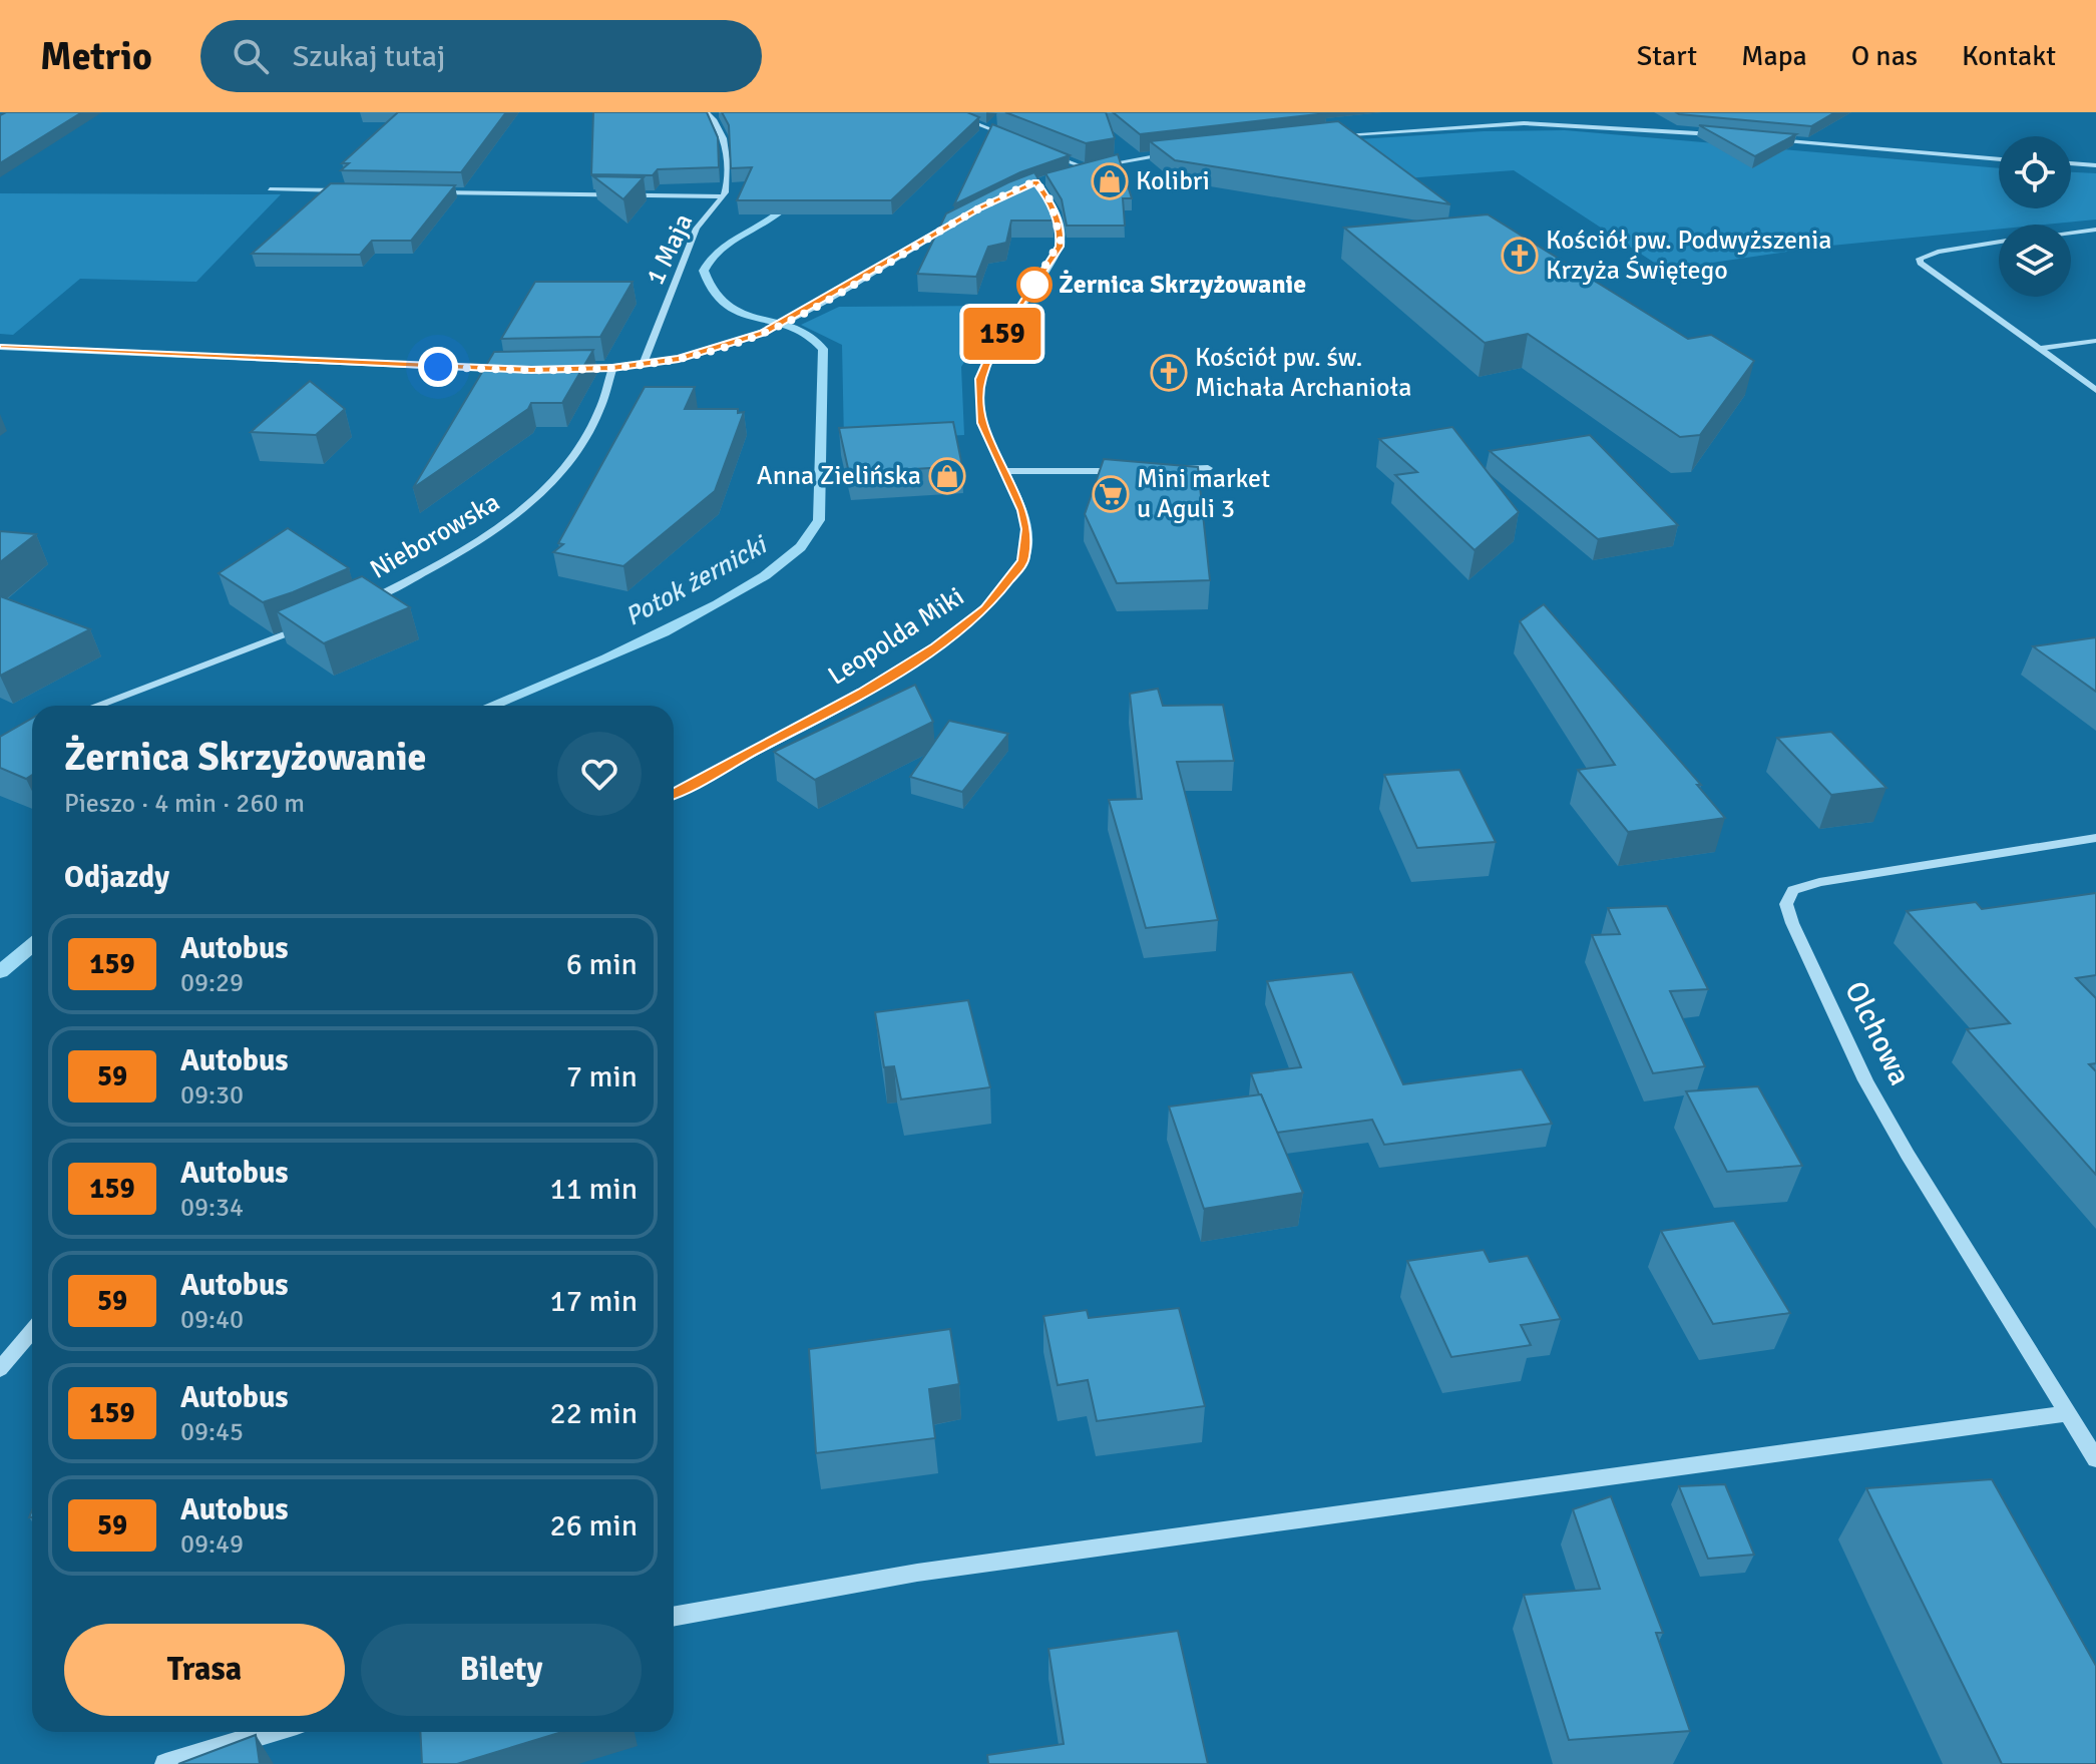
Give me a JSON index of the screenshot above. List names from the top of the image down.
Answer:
{
  "streets": {
    "street": [
      "1 Maja",
      "Nieborowska",
      "Leopolda Miki",
      "Olchowa"
    ]
  },
  "water": ["Potok żernicki"],
  "places": {
    "shop": ["Kolibri", "Anna Zielińska"],
    "church": ["Kościół pw. Podwyższenia Krzyża Świętego", "Kościół pw. św. Michała Archanioła"],
    "other": ["Żernica Skrzyżowanie"],
    "supermarket": ["Mini market u Aguli 3"]
  },
  "lines": ["bus line 159"],
  "page": {
    "header": "Metrio",
    "search": "Szukaj tutaj",
    "nav": [
      "Start",
      "Mapa",
      "O nas",
      "Kontakt"
    ],
    "on_map": "159",
    "heading": [
      ["Żernica Skrzyżowanie", "Pieszo · 4 min · 260 m"],
      "Odjazdy"
    ],
    "list": [
      {
        "mark": "159",
        "name": "Autobus",
        "note": "09:29",
        "value": "6 min"
      },
      {
        "mark": "59",
        "name": "Autobus",
        "note": "09:30",
        "value": "7 min"
      },
      {
        "mark": "159",
        "name": "Autobus",
        "note": "09:34",
        "value": "11 min"
      },
      {
        "mark": "59",
        "name": "Autobus",
        "note": "09:40",
        "value": "17 min"
      },
      {
        "mark": "159",
        "name": "Autobus",
        "note": "09:45",
        "value": "22 min"
      },
      {
        "mark": "59",
        "name": "Autobus",
        "note": "09:49",
        "value": "26 min"
      }
    ],
    "buttons": ["Trasa", "Bilety"]
  }
}
